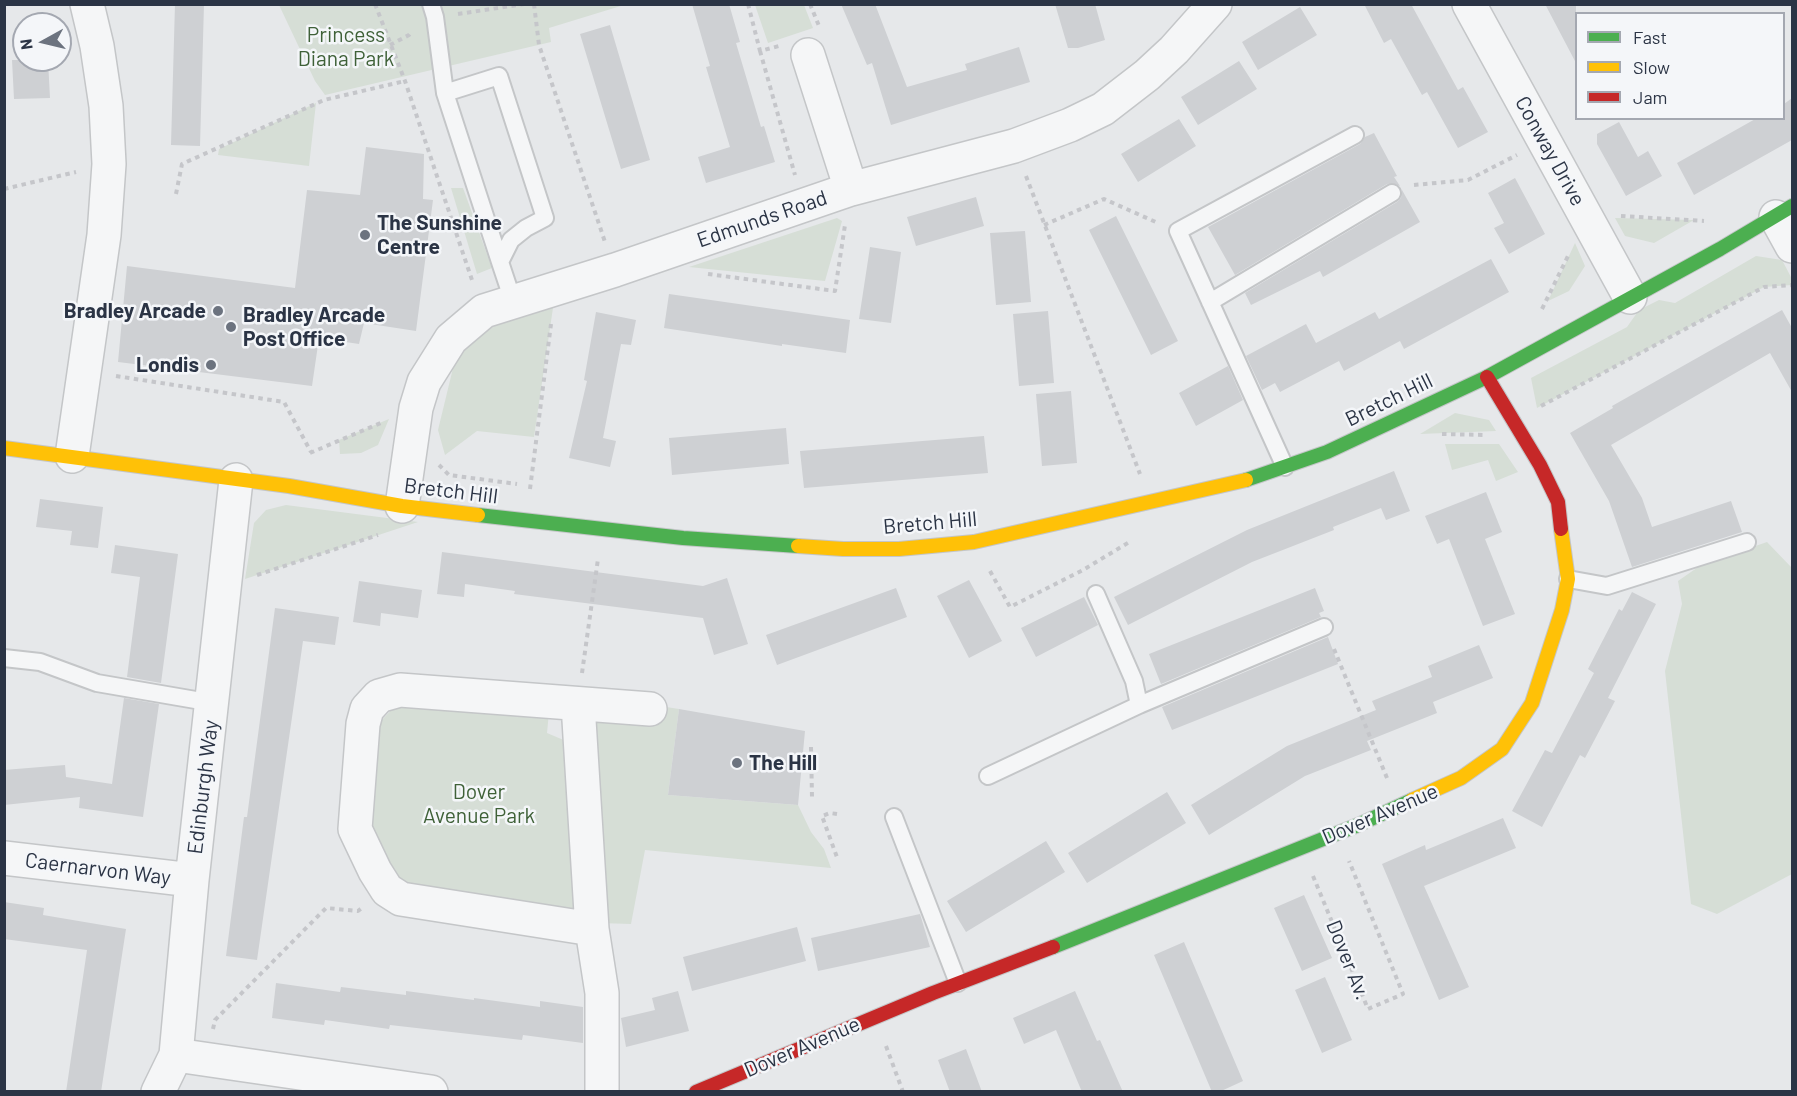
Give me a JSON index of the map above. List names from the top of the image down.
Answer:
{
  "streets": {
    "street": [
      "Conway Drive",
      "Edmunds Road",
      "Bretch Hill",
      "Edinburgh Way",
      "Dover Avenue",
      "Caernarvon Way"
    ],
    "path": ["Dover Av."]
  },
  "crossings": [
    ["Conway Drive", "Bretch Hill"],
    ["Edmunds Road", "Bretch Hill"],
    ["Bretch Hill", "Edinburgh Way"],
    ["Bretch Hill", "Dover Avenue"],
    ["Edinburgh Way", "Caernarvon Way"],
    ["Dover Avenue", "Dover Av."]
  ],
  "parks": ["Princess Diana Park", "Dover Avenue Park"],
  "places": [
    "The Sunshine Centre",
    "Bradley Arcade",
    "Bradley Arcade Post Office",
    "Londis",
    "The Hill"
  ],
  "legend": ["Fast", "Slow", "Jam"],
  "north": "left"
}
